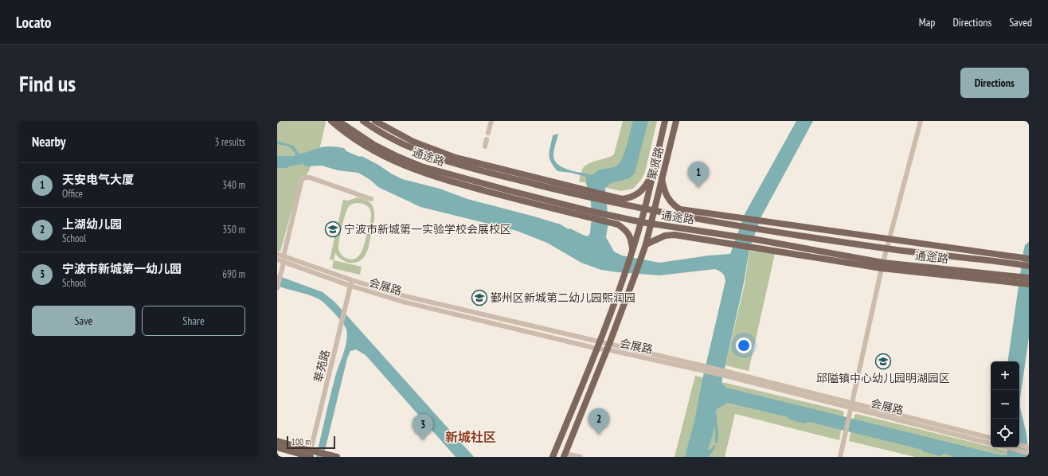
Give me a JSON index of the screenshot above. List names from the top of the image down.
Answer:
{
  "streets": {
    "main road": ["通途路", "聚贤路"],
    "street": ["会展路", "莘苑路"]
  },
  "crossings": [
    ["通途路", "聚贤路"],
    ["聚贤路", "会展路"],
    ["会展路", "莘苑路"]
  ],
  "districts": ["新城社区"],
  "places": {
    "school or university": ["宁波市新城第一实验学校会展校区", "鄞州区新城第二幼儿园熙润园", "邱隘镇中心幼儿园明湖园区"]
  },
  "scale_bar": "100 m",
  "page": {
    "header": "Locato",
    "nav": ["Map", "Directions", "Saved"],
    "buttons": [
      "Directions",
      ["Save", "Share"]
    ],
    "title": "Find us",
    "heading": ["Nearby", "3 results"],
    "pins": ["1", "2", "3"],
    "list": [
      {
        "mark": "1",
        "name": "天安电气大厦",
        "note": "Office",
        "value": "340 m"
      },
      {
        "mark": "2",
        "name": "上湖幼儿园",
        "note": "School",
        "value": "350 m"
      },
      {
        "mark": "3",
        "name": "宁波市新城第一幼儿园",
        "note": "School",
        "value": "690 m"
      }
    ],
    "map_buttons": ["+", "−"],
    "scale": "100 m"
  }
}
